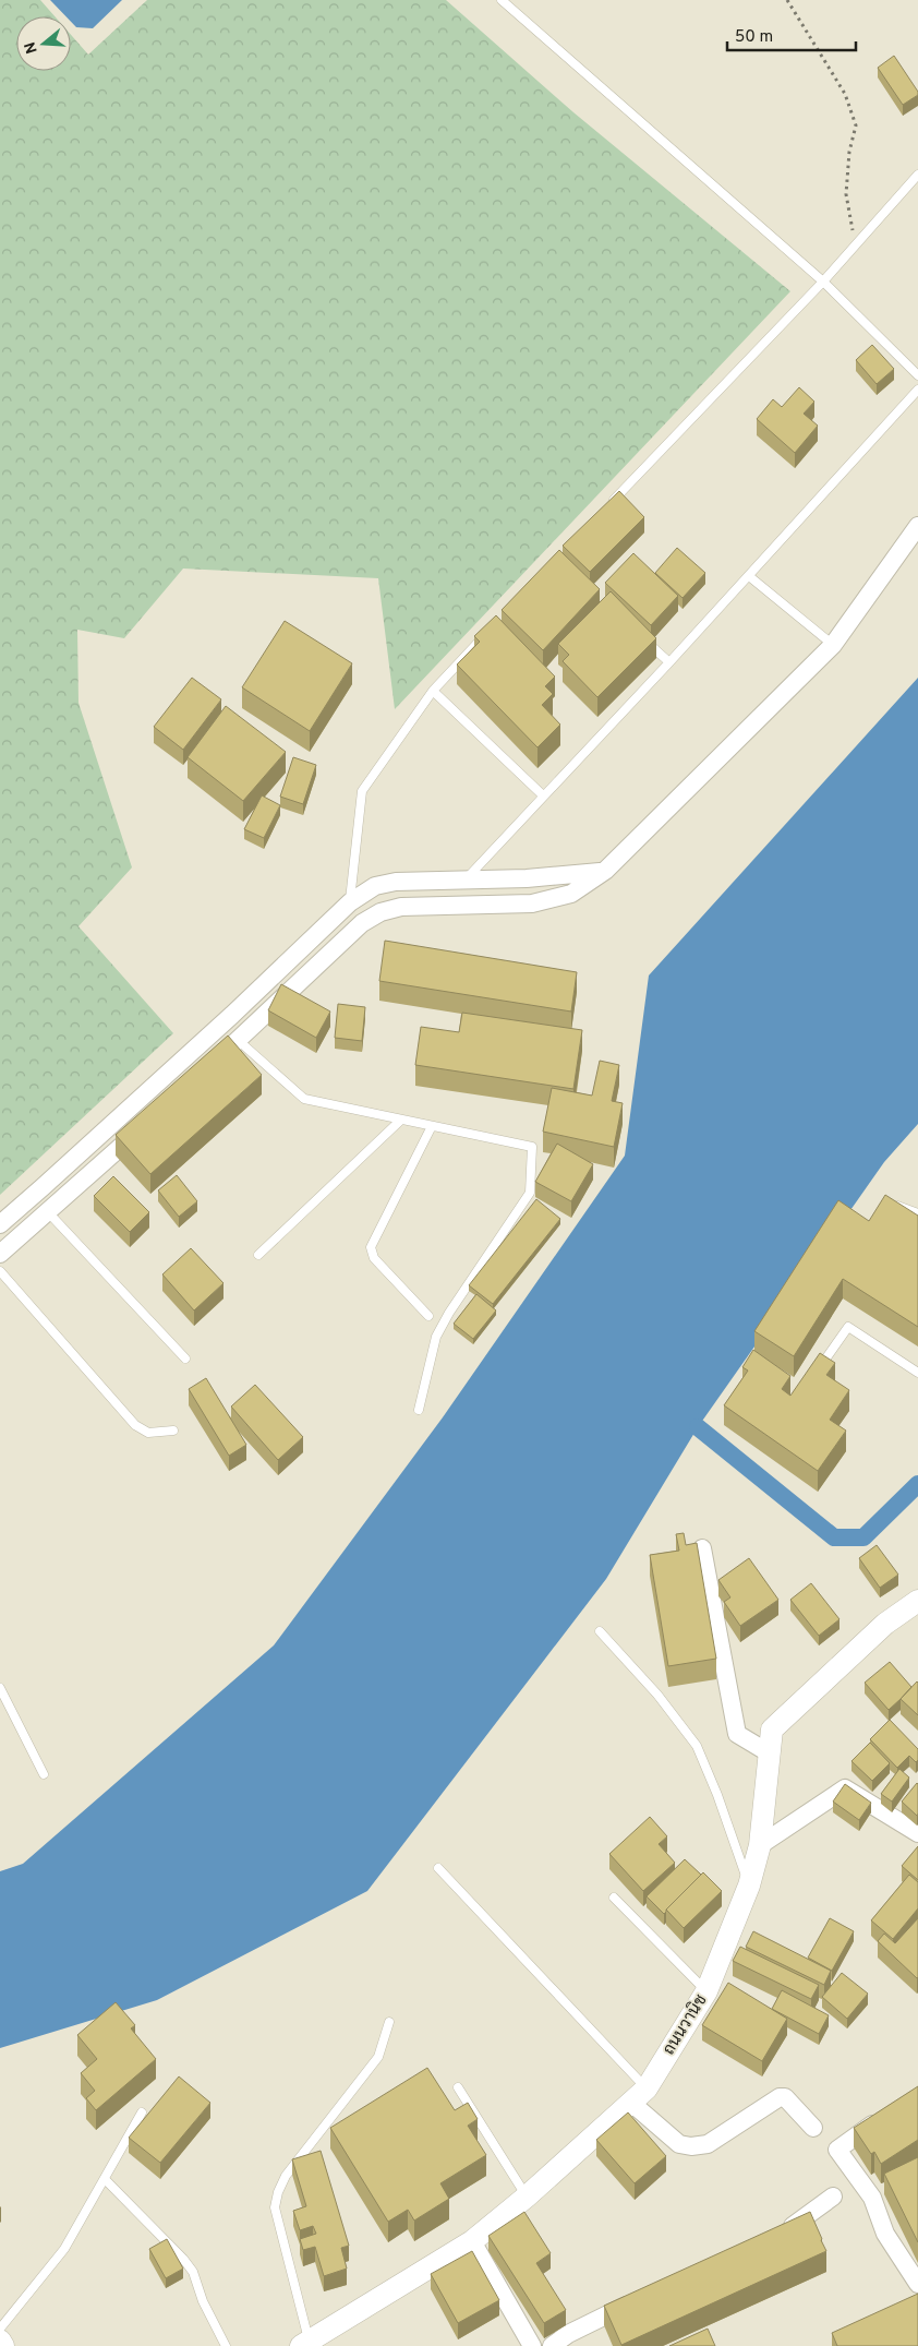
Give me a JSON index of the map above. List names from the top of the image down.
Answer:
{
  "streets": {
    "street": ["ถนนวานิช"]
  },
  "scale_bar": "50 m",
  "north": "left"
}
